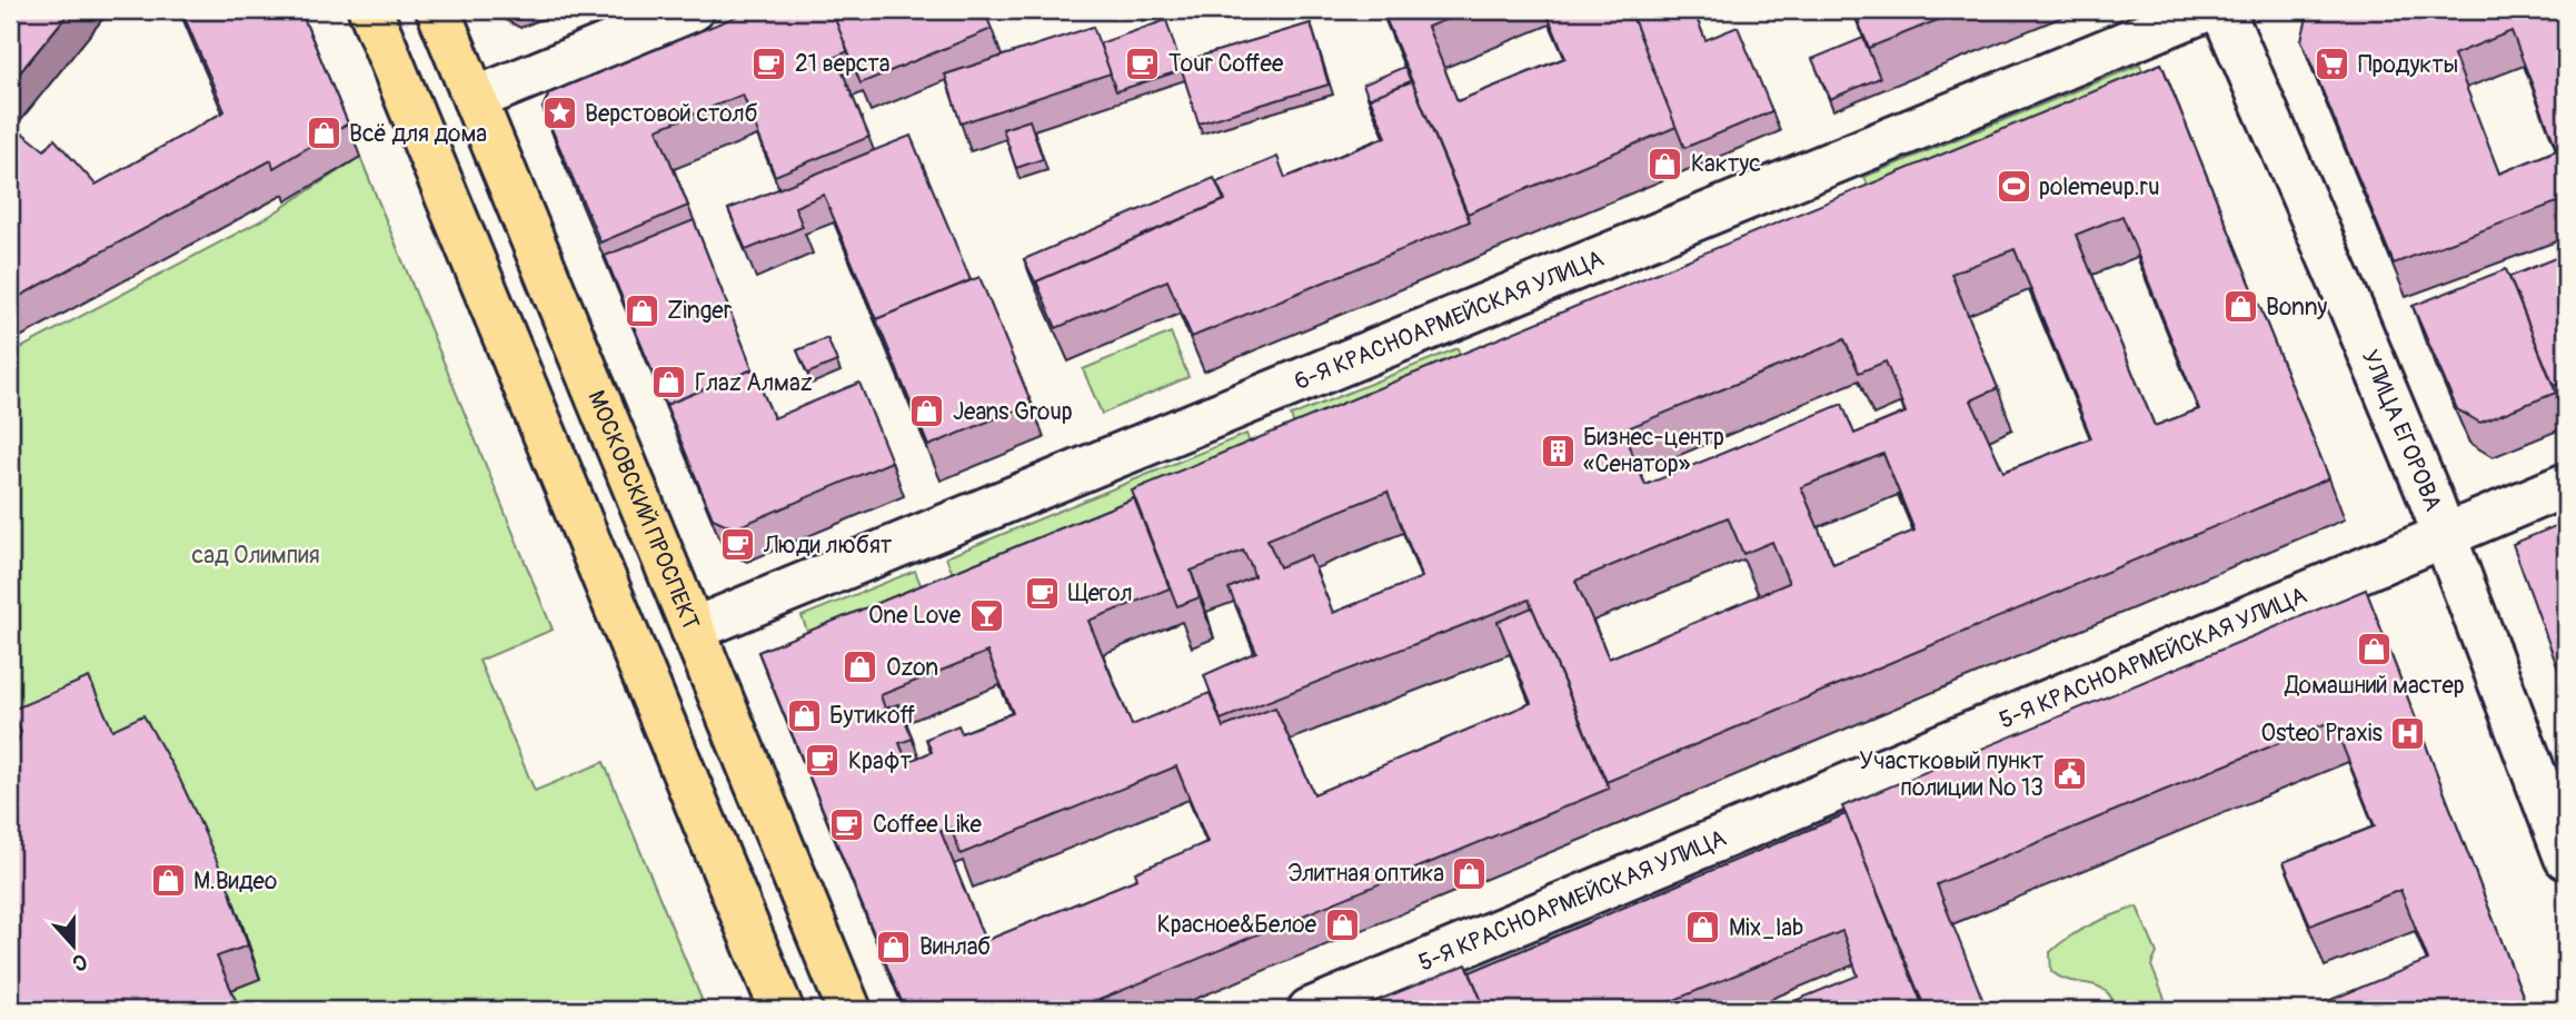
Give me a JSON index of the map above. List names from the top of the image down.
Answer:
{
  "streets": {
    "main road": ["МОСКОВСКИЙ ПРОСПЕКТ"],
    "street": ["6-Я КРАСНОАРМЕЙСКАЯ УЛИЦА", "УЛИЦА ЕГОРОВА", "5-Я КРАСНОАРМЕЙСКАЯ УЛИЦА"]
  },
  "crossings": [
    ["6-Я КРАСНОАРМЕЙСКАЯ УЛИЦА", "МОСКОВСКИЙ ПРОСПЕКТ"],
    ["УЛИЦА ЕГОРОВА", "5-Я КРАСНОАРМЕЙСКАЯ УЛИЦА"]
  ],
  "parks": ["сад Олимпия"],
  "places": {
    "cafe": [
      "21 верста",
      "Tour Coffee",
      "Люди любят",
      "Щегол",
      "Крафт",
      "Coffee Like"
    ],
    "supermarket": ["Продукты"],
    "place": ["Верстовой столб"],
    "shop": [
      "Всё для дома",
      "Кактус",
      "Bonny",
      "Zinger",
      "Глаz Алмаz",
      "Jeans Group",
      "Домашний мастер",
      "Ozon",
      "Бутикоff",
      "Элитная оптика",
      "М.Видео",
      "Красное&Белое",
      "Mix_lab",
      "Винлаб"
    ],
    "sports": ["polemeup.ru"],
    "building": ["Бизнес-центр «Сенатор»"],
    "bar": ["One Love"],
    "hospital": ["Osteo Praxis"],
    "public building": ["Участковый пункт полиции № 13"]
  },
  "north": "bottom"
}
